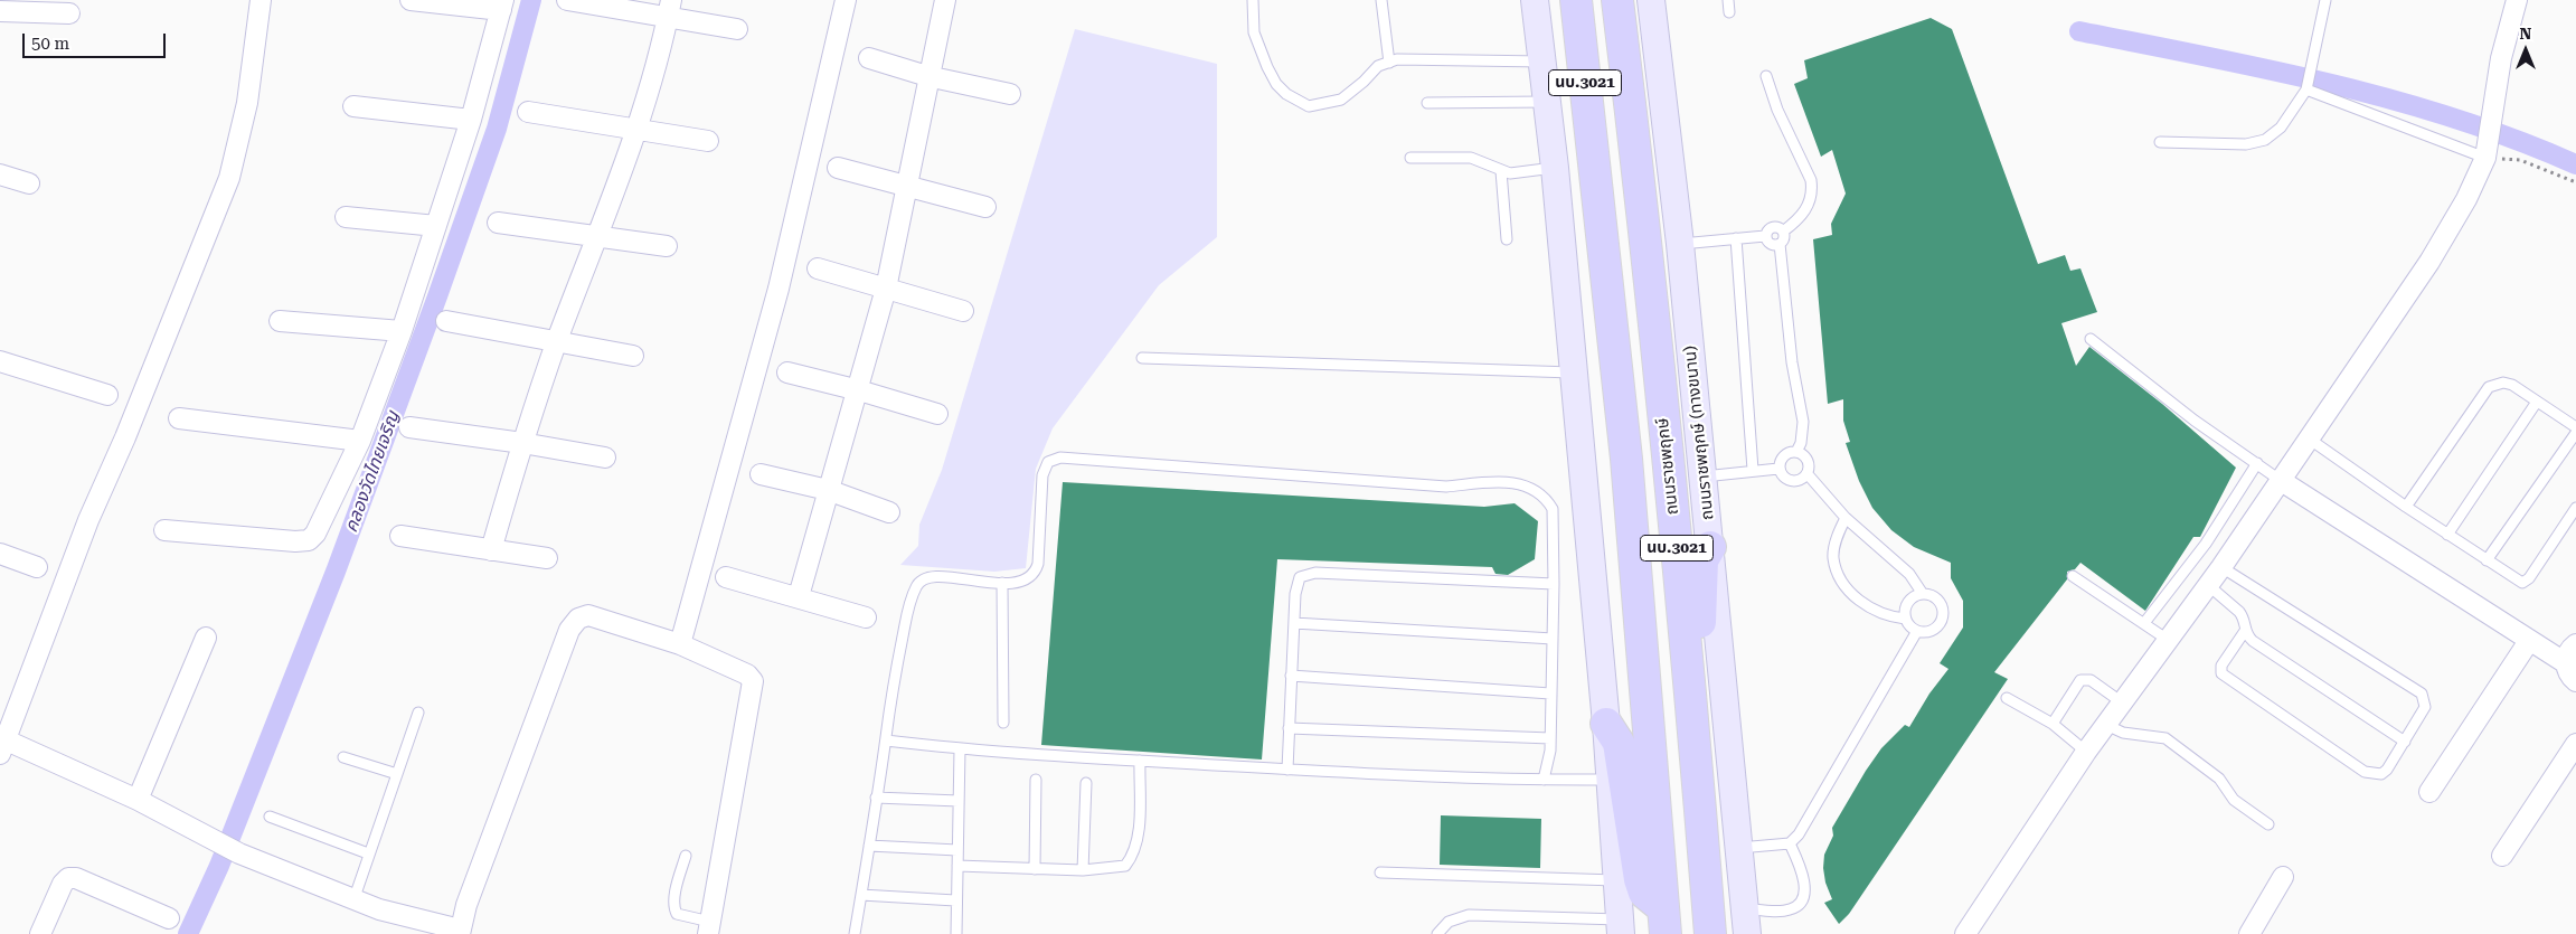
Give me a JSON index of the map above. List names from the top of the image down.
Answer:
{
  "streets": {
    "main road": ["นบ.3021", "ถนนราชพฤกษ์ (ทางขนาน)", "ถนนราชพฤกษ์"]
  },
  "water": ["คลองวัดไทยเจริญ"],
  "scale_bar": "50 m",
  "north": "top"
}
